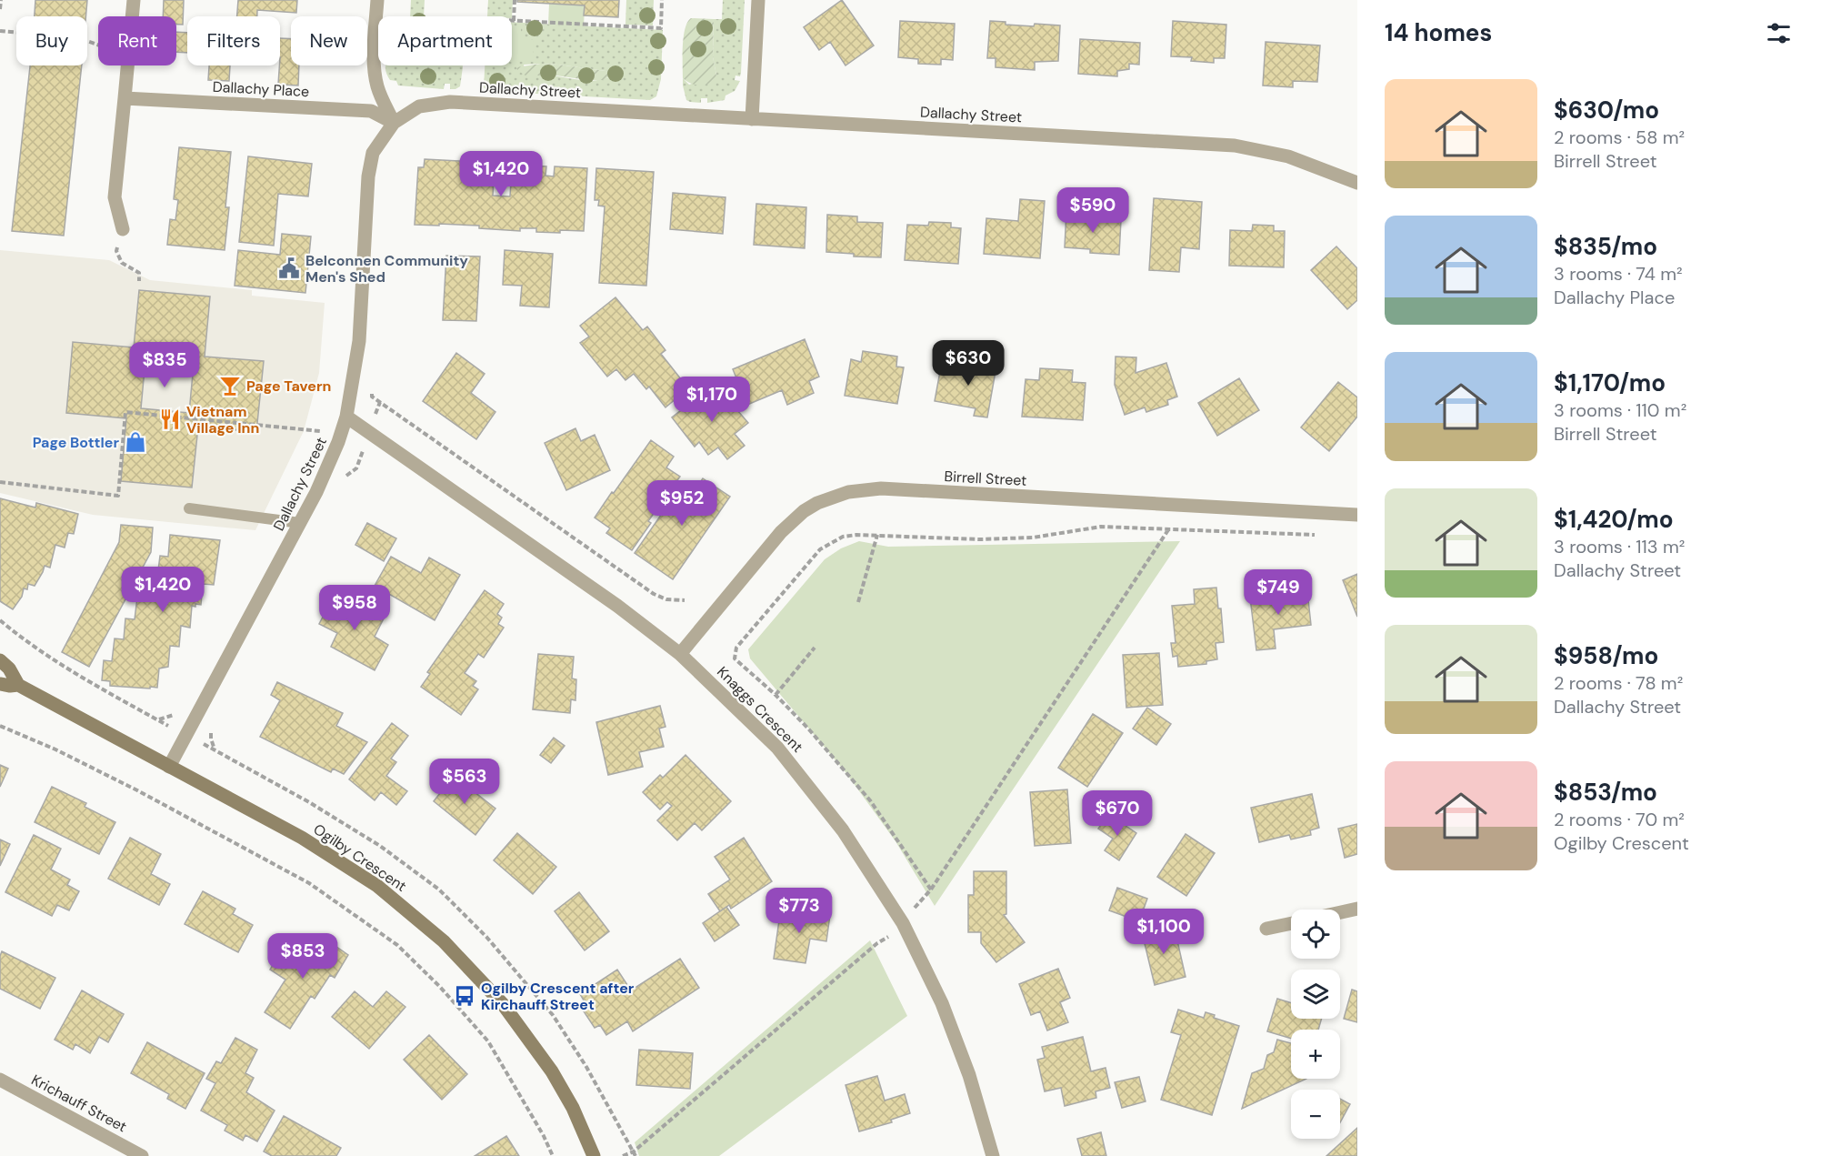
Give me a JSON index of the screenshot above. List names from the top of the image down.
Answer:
{
  "streets": {
    "street": [
      "Dallachy Place",
      "Dallachy Street",
      "Birrell Street",
      "Knaggs Crescent",
      "Ogilby Crescent",
      "Krichauff Street"
    ]
  },
  "crossings": [
    ["Dallachy Place", "Dallachy Street"],
    ["Dallachy Street", "Knaggs Crescent"],
    ["Dallachy Street", "Ogilby Crescent"],
    ["Birrell Street", "Knaggs Crescent"]
  ],
  "places": {
    "public building": ["Belconnen Community Men's Shed"],
    "bar": ["Page Tavern"],
    "restaurant": ["Vietnam Village Inn"],
    "shop": ["Page Bottler"],
    "bus stop": ["Ogilby Crescent after Kirchauff Street"]
  },
  "page": {
    "heading": "14 homes",
    "chip": [
      "Buy",
      "Rent",
      "Filters",
      "New",
      "Apartment"
    ],
    "list": [
      {
        "name": "$630/mo",
        "note": "2 rooms · 58 m² · Birrell Street"
      },
      {
        "name": "$835/mo",
        "note": "3 rooms · 74 m² · Dallachy Place"
      },
      {
        "name": "$1,170/mo",
        "note": "3 rooms · 110 m² · Birrell Street"
      },
      {
        "name": "$1,420/mo",
        "note": "3 rooms · 113 m² · Dallachy Street"
      },
      {
        "name": "$958/mo",
        "note": "2 rooms · 78 m² · Dallachy Street"
      },
      {
        "name": "$853/mo",
        "note": "2 rooms · 70 m² · Ogilby Crescent"
      }
    ],
    "price": [
      "$1,420",
      "$590",
      "$630",
      "$835",
      "$1,170",
      "$952",
      "$1,420",
      "$749",
      "$958",
      "$563",
      "$670",
      "$773",
      "$1,100",
      "$853"
    ],
    "map_buttons": ["+", "−"]
  }
}
